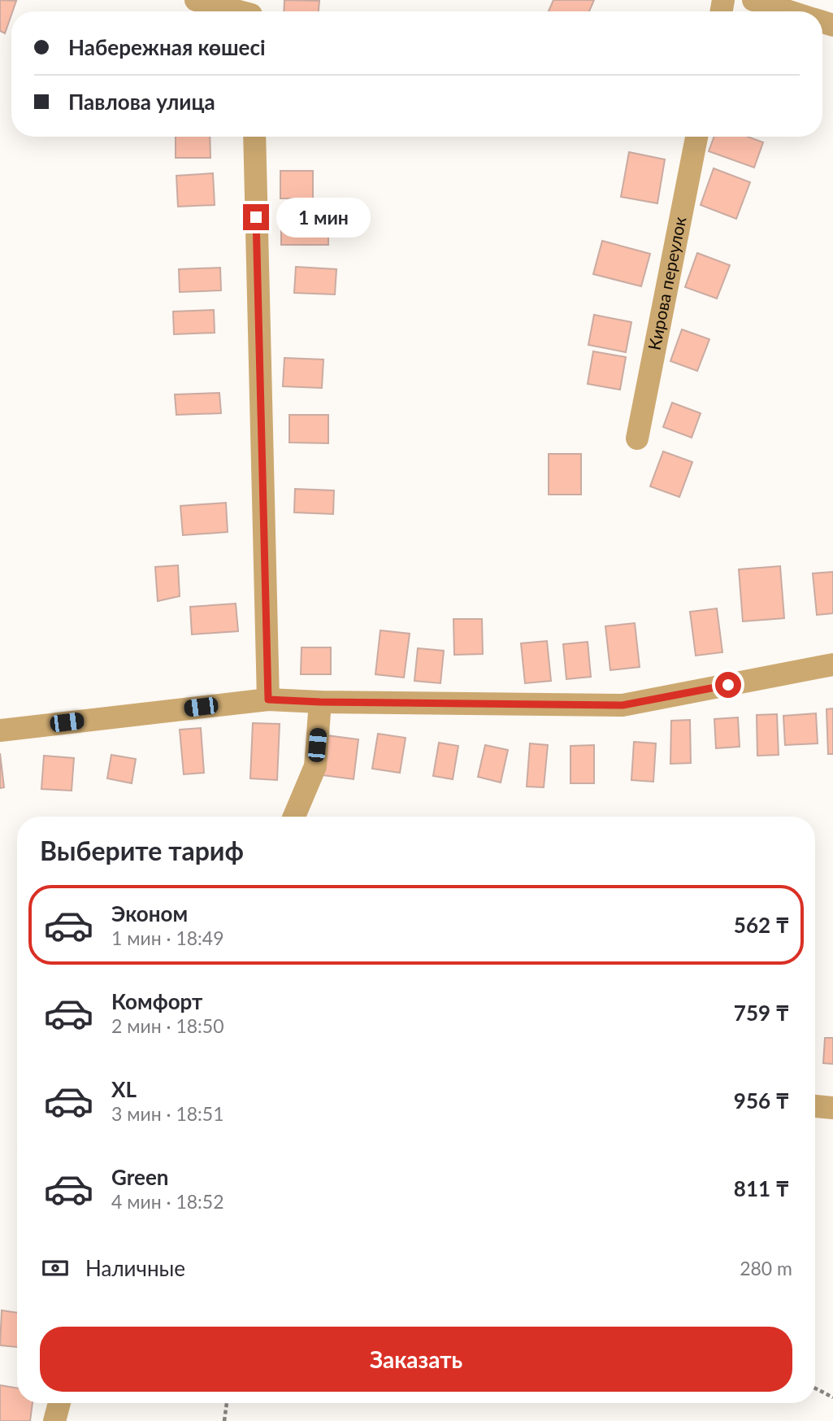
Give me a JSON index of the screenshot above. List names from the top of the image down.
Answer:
{
  "streets": {
    "street": ["Кирова переулок"]
  },
  "page": {
    "banner": ["Набережная көшесі", "Павлова улица"],
    "bubble": "1 мин",
    "heading": "Выберите тариф",
    "list": [
      {
        "name": "Эконом",
        "note": "1 мин · 18:49",
        "value": "562 ₸"
      },
      {
        "name": "Комфорт",
        "note": "2 мин · 18:50",
        "value": "759 ₸"
      },
      {
        "name": "XL",
        "note": "3 мин · 18:51",
        "value": "956 ₸"
      },
      {
        "name": "Green",
        "note": "4 мин · 18:52",
        "value": "811 ₸"
      }
    ],
    "pay": ["Наличные", "280 m"],
    "buttons": "Заказать"
  }
}
